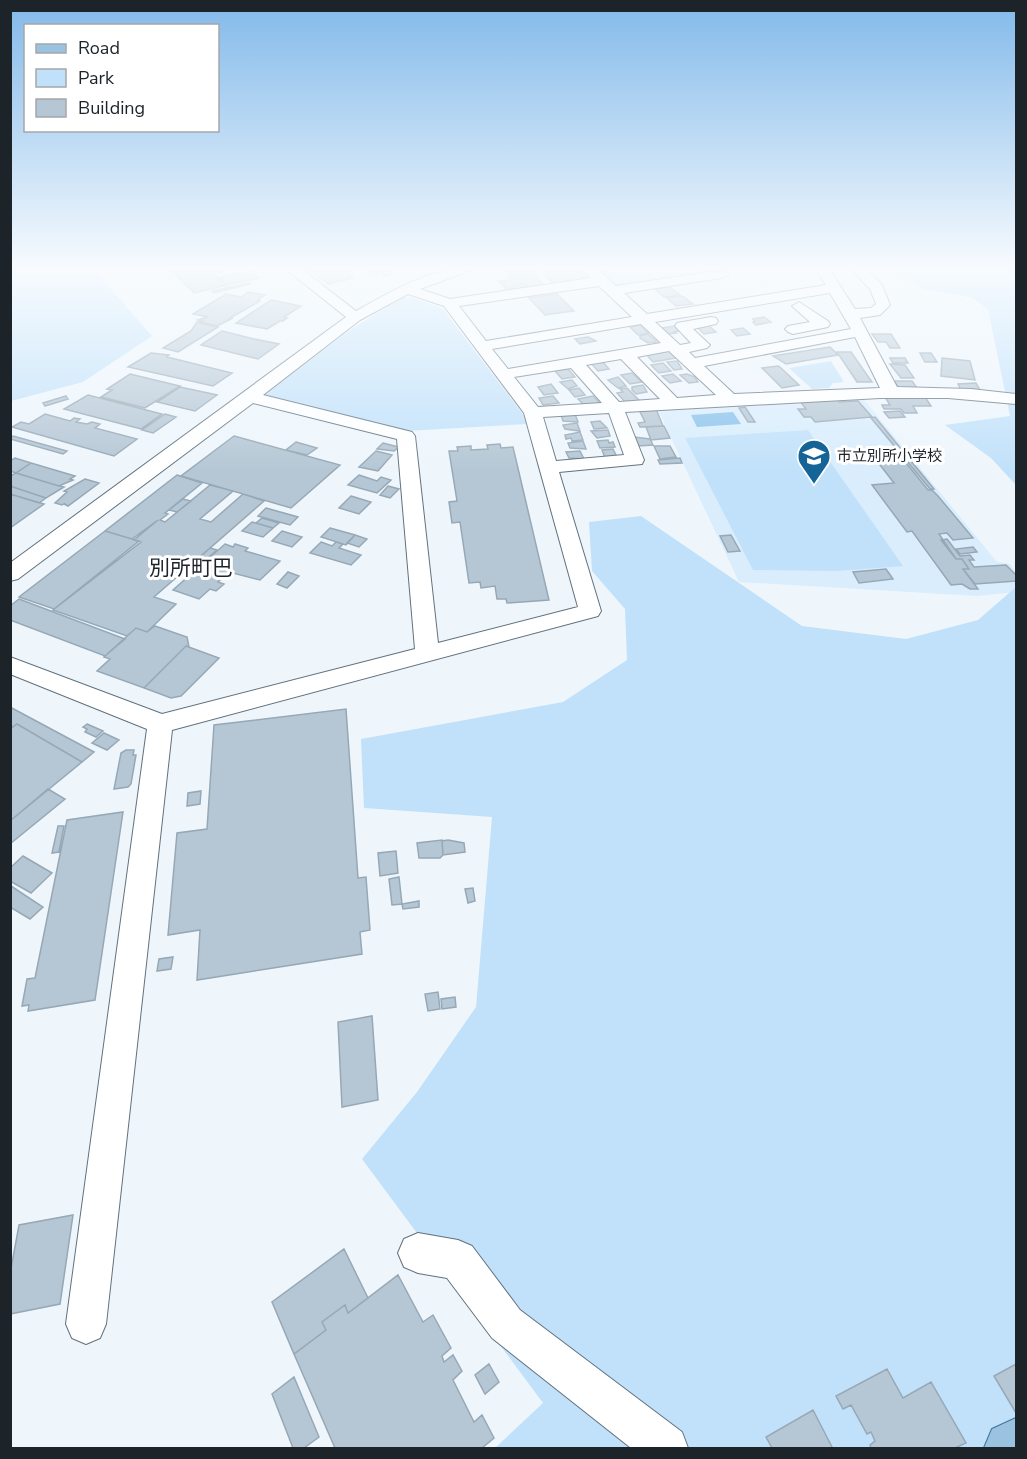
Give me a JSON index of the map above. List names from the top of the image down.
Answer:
{
  "districts": ["別所町巴"],
  "places": {
    "school or university": ["市立別所小学校"]
  },
  "legend": ["Road", "Park", "Building"]
}
